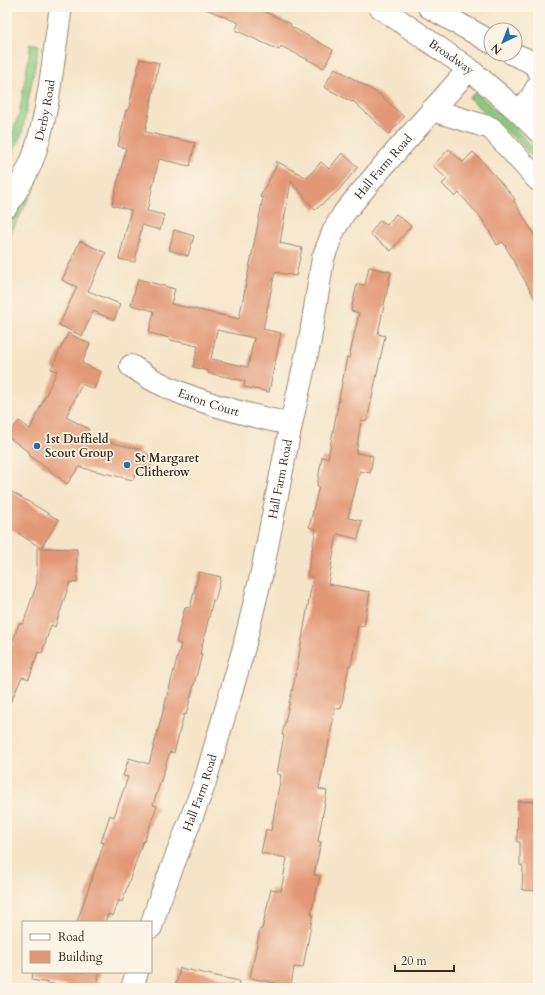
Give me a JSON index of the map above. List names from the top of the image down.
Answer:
{
  "streets": {
    "main road": [
      "Broadway",
      "Derby Road",
      "Hall Farm Road",
      "Eaton Court"
    ]
  },
  "crossings": [
    ["Broadway", "Hall Farm Road"],
    ["Hall Farm Road", "Eaton Court"]
  ],
  "places": ["1st Duffield Scout Group", "St Margaret Clitherow"],
  "legend": ["Road", "Building"],
  "scale_bar": "20 m",
  "north": "bottom left"
}
